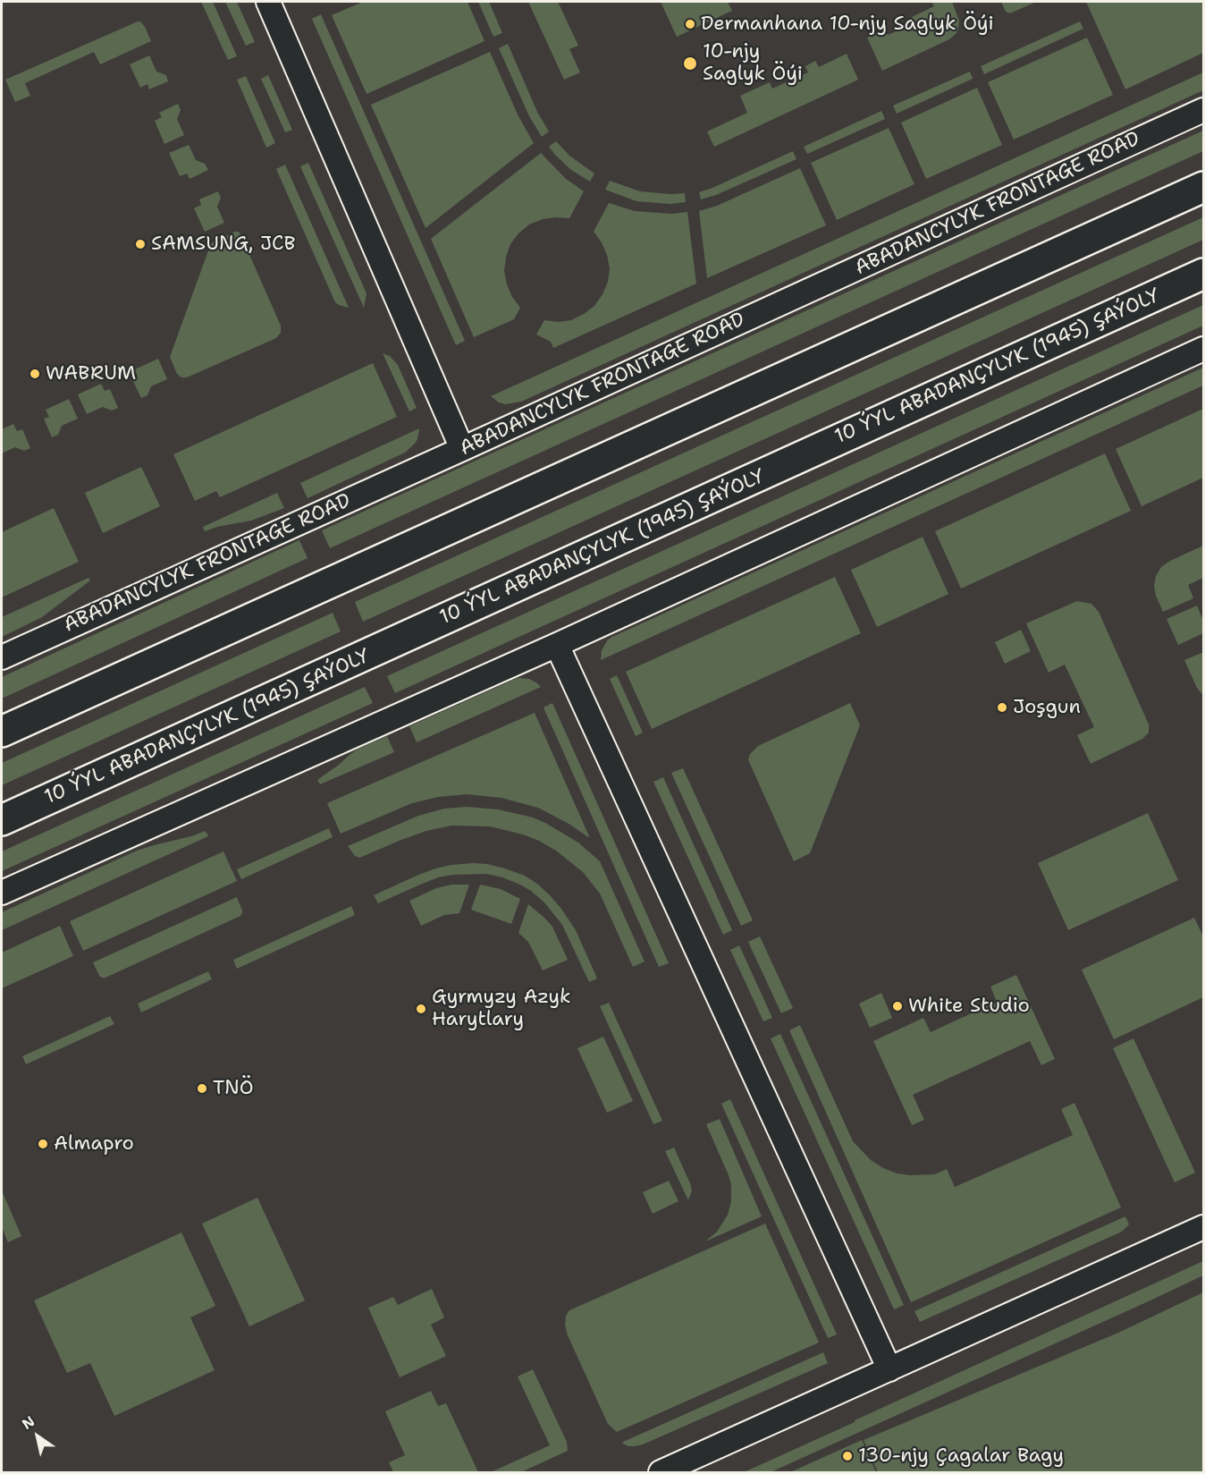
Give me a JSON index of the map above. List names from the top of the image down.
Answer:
{
  "streets": {
    "main road": ["10 ÝYL ABADANÇYLYK (1945) ŞAÝOLY"],
    "street": ["ABADANCYLYK FRONTAGE ROAD"]
  },
  "places": [
    "Dermanhana 10-njy Saglyk Öýi",
    "10-njy Saglyk Öýi",
    "SAMSUNG, JCB",
    "WABRUM",
    "Joşgun",
    "White Studio",
    "Gyrmyzy Azyk Harytlary",
    "TNÖ",
    "Almapro",
    "130-njy Çagalar Bagy"
  ],
  "north": "top left"
}
